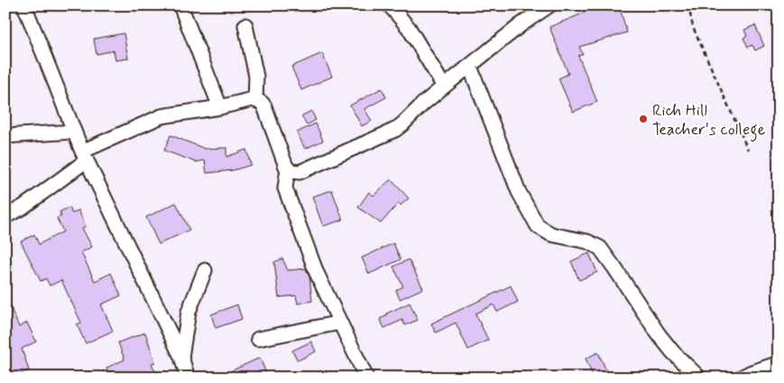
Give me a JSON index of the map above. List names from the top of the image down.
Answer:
{
  "places": ["Rich Hill Teacher's college"]
}
